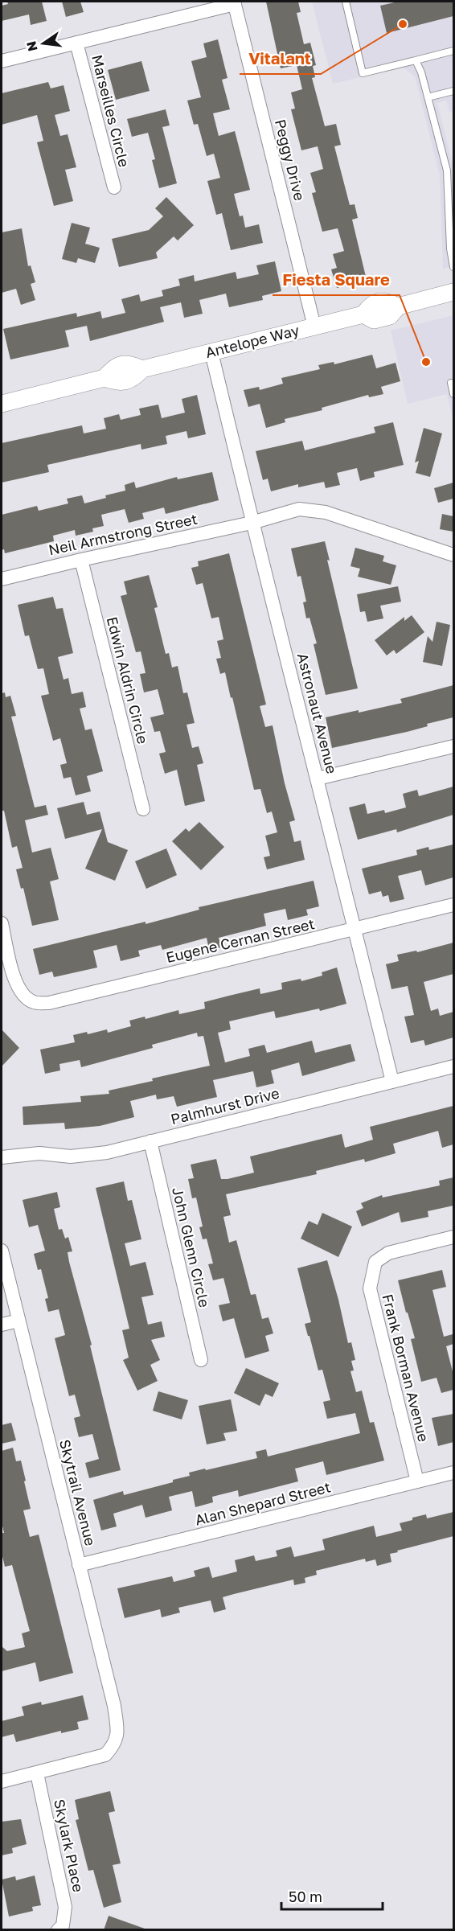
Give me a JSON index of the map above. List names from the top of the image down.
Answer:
{
  "streets": {
    "street": [
      "Marseilles Circle",
      "Peggy Drive",
      "Antelope Way",
      "Neil Armstrong Street",
      "Edwin Aldrin Circle",
      "Astronaut Avenue",
      "Eugene Cernan Street",
      "Palmhurst Drive",
      "John Glenn Circle",
      "Frank Borman Avenue",
      "Skytrail Avenue",
      "Alan Shepard Street",
      "Skylark Place"
    ]
  },
  "crossings": [
    ["Peggy Drive", "Antelope Way"],
    ["Antelope Way", "Astronaut Avenue"],
    ["Neil Armstrong Street", "Edwin Aldrin Circle"],
    ["Neil Armstrong Street", "Astronaut Avenue"],
    ["Astronaut Avenue", "Eugene Cernan Street"],
    ["Astronaut Avenue", "Palmhurst Drive"],
    ["Palmhurst Drive", "John Glenn Circle"],
    ["Frank Borman Avenue", "Alan Shepard Street"],
    ["Skytrail Avenue", "Alan Shepard Street"],
    ["Skytrail Avenue", "Skylark Place"]
  ],
  "places": ["Vitalant", "Fiesta Square"],
  "scale_bar": "50 m",
  "north": "left"
}
